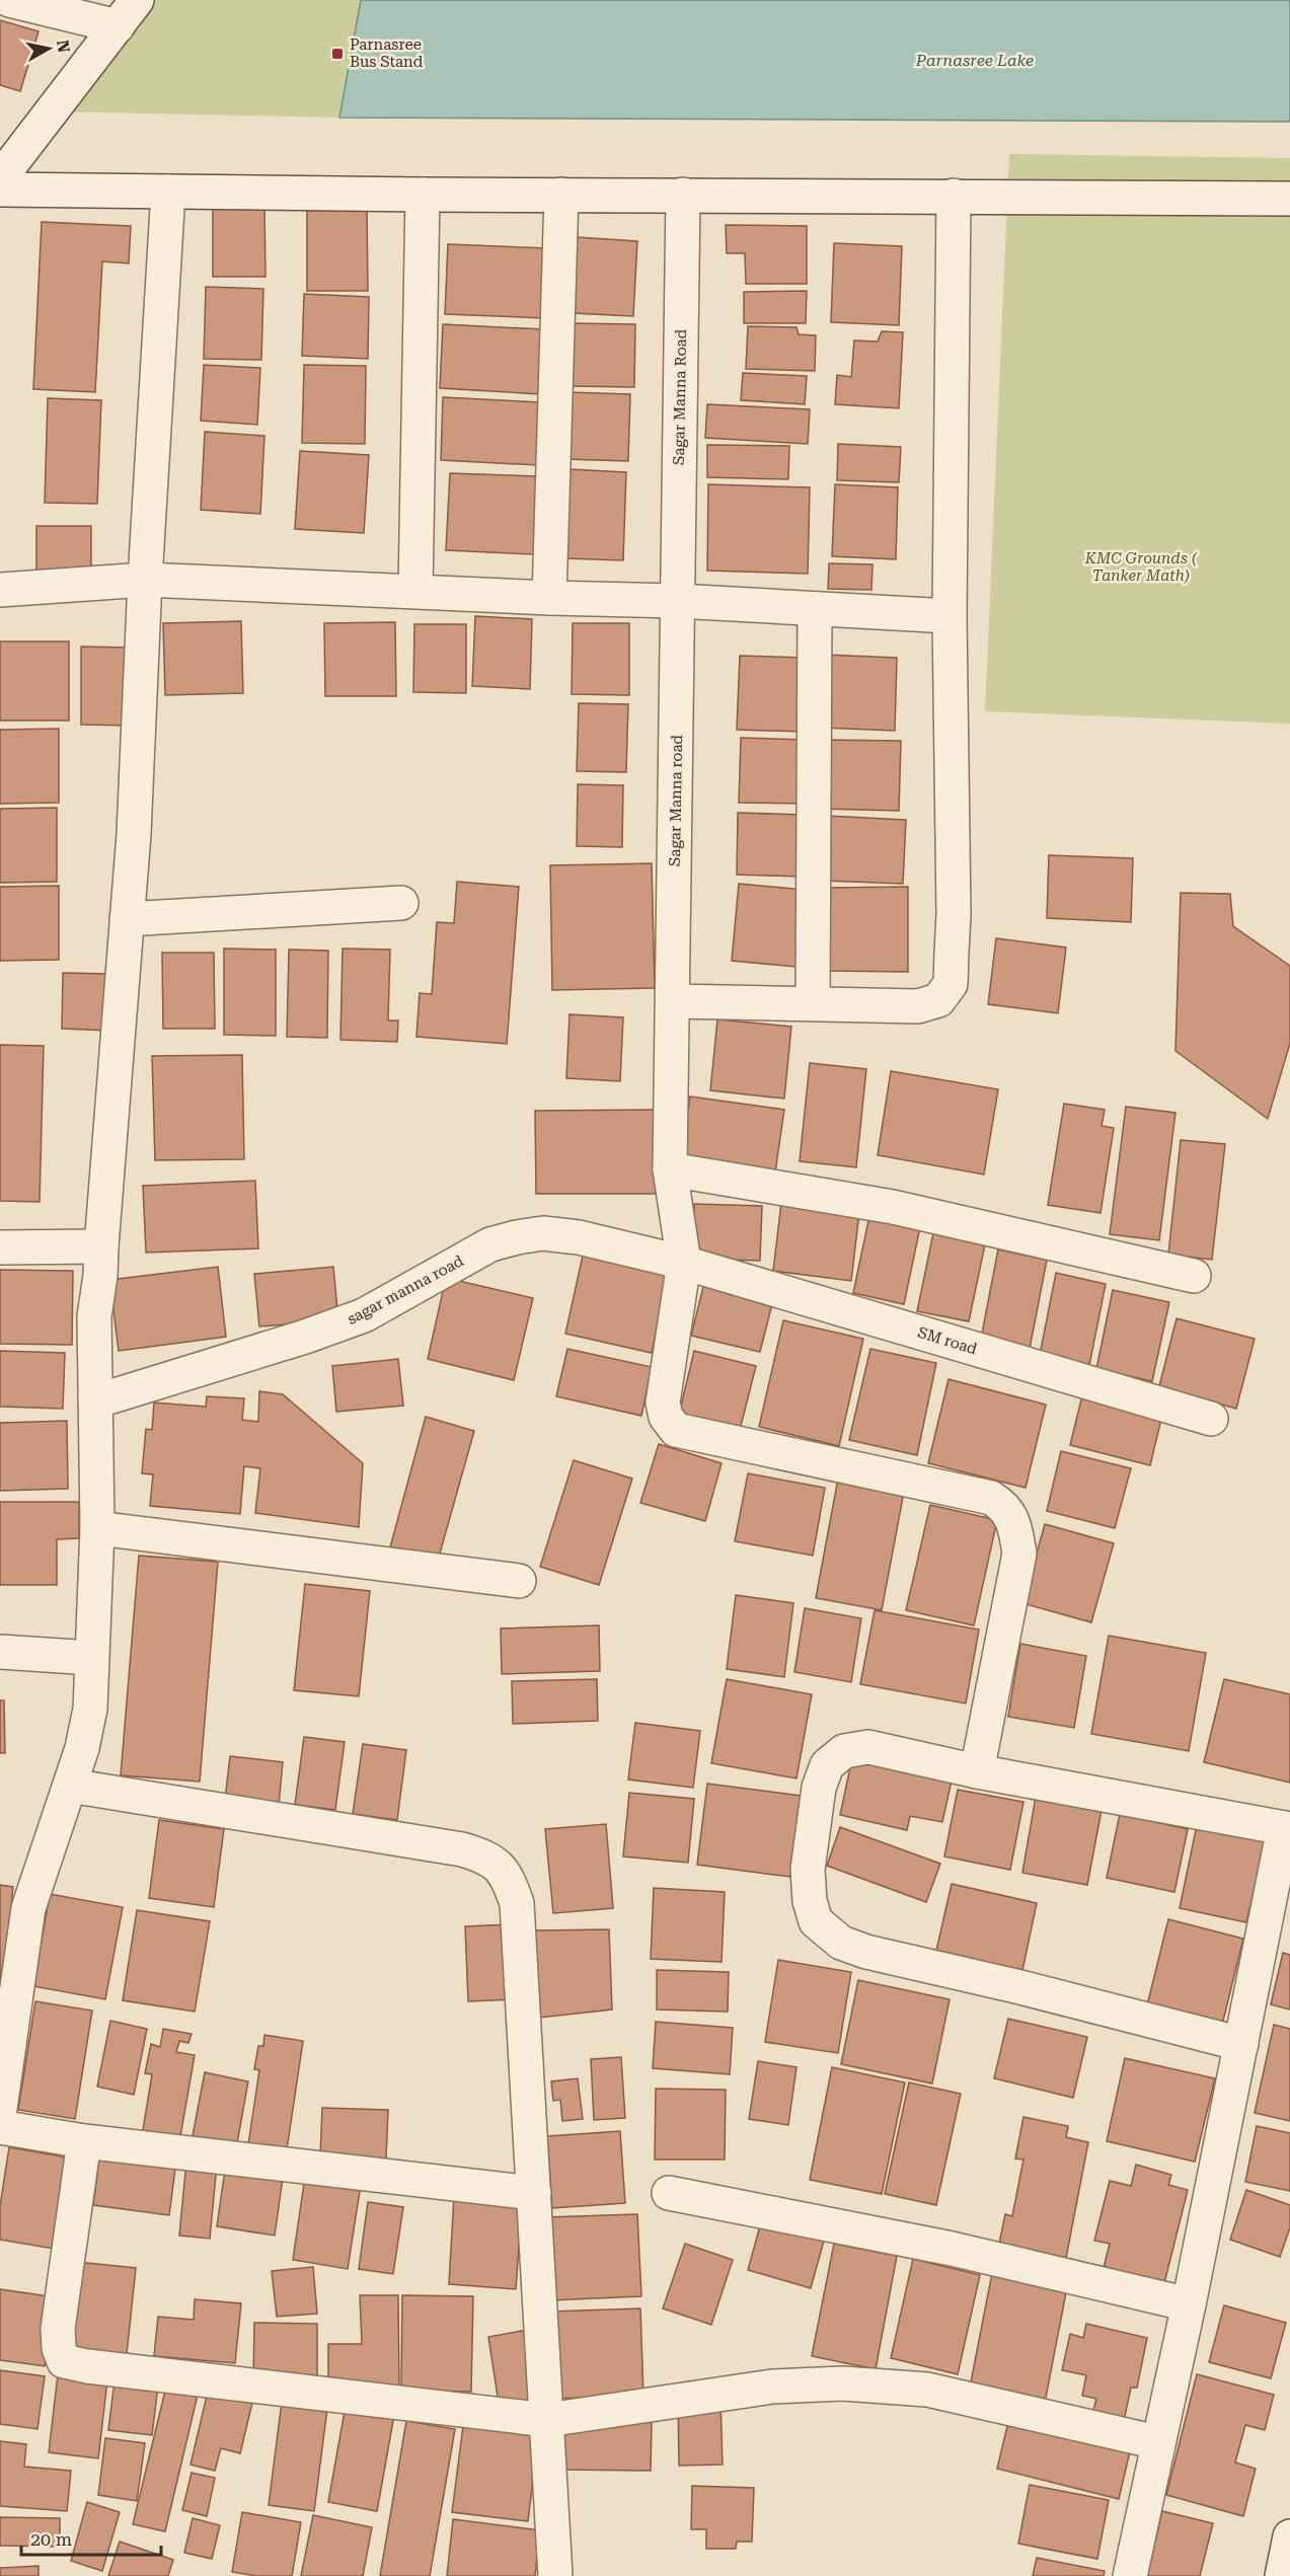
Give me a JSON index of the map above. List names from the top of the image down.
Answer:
{
  "streets": {
    "street": [
      "Sagar Manna Road",
      "Sagar Manna road",
      "sagar manna road",
      "SM road"
    ]
  },
  "crossings": [
    ["Sagar Manna Road", "Sagar Manna road"],
    ["Sagar Manna road", "sagar manna road"],
    ["Sagar Manna road", "SM road"],
    ["sagar manna road", "SM road"]
  ],
  "water": ["Parnasree Lake"],
  "parks": ["KMC Grounds ( Tanker Math)"],
  "places": {
    "transit": ["Parnasree Bus Stand"]
  },
  "scale_bar": "20 m",
  "north": "right"
}
